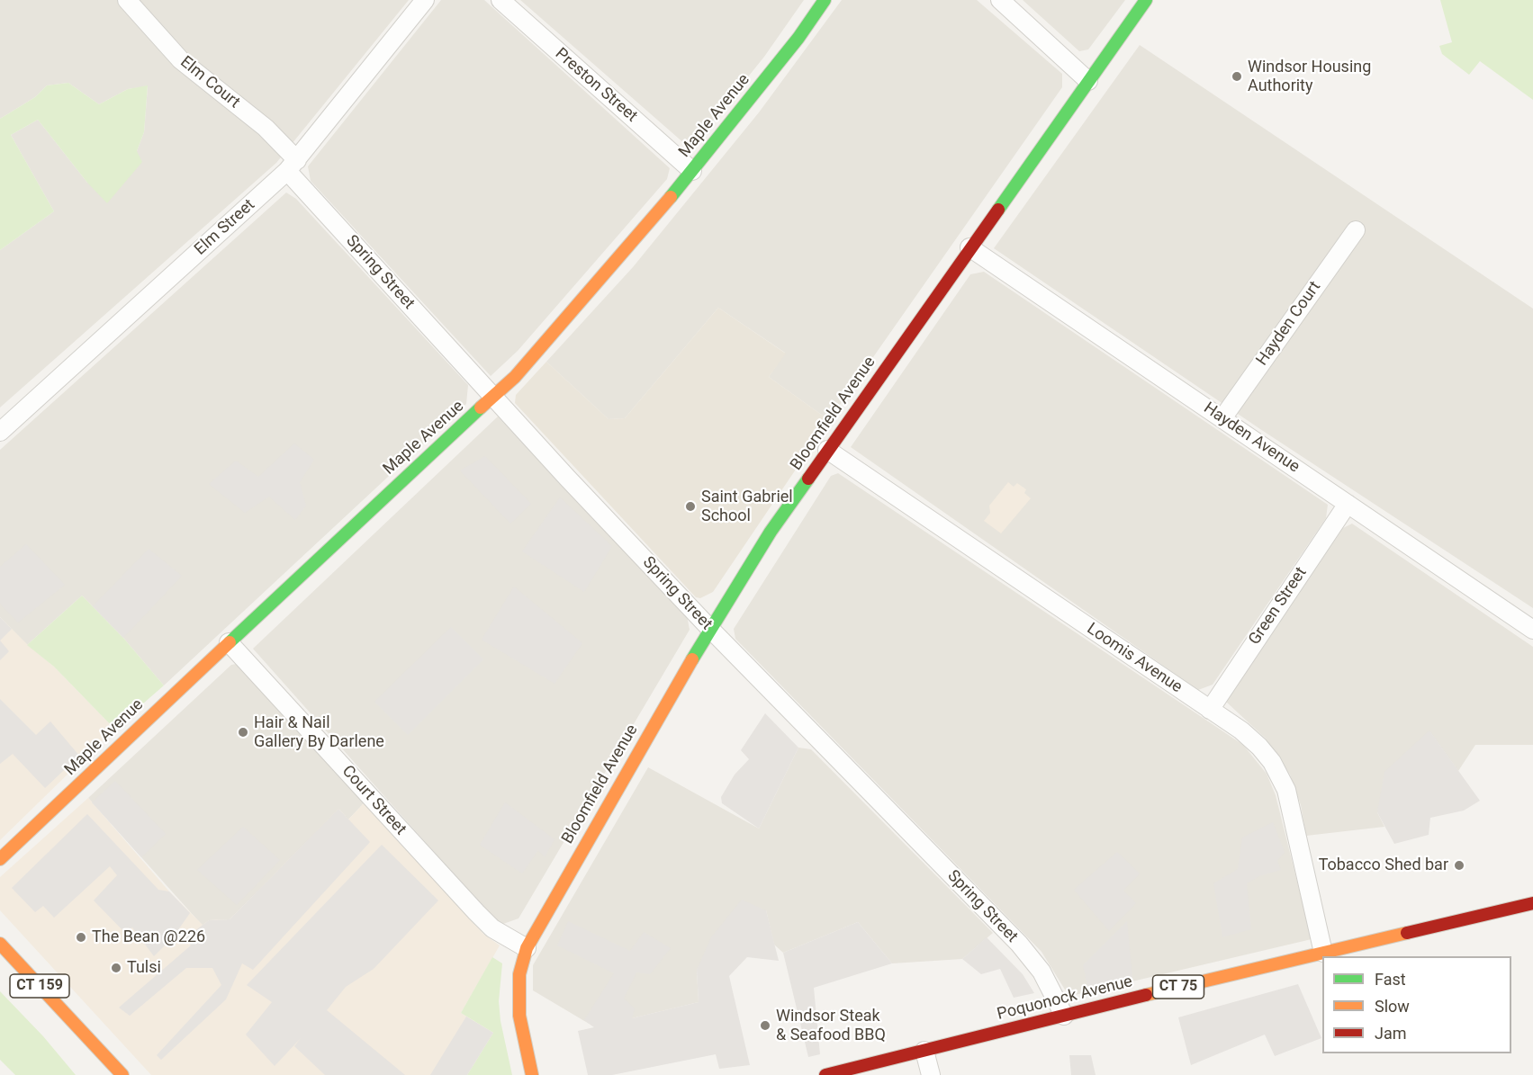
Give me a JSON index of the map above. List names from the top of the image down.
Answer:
{
  "streets": {
    "main road": [
      "Maple Avenue",
      "Bloomfield Avenue",
      "CT 159",
      "CT 75",
      "Poquonock Avenue"
    ],
    "street": [
      "Elm Court",
      "Preston Street",
      "Elm Street",
      "Spring Street",
      "Hayden Court",
      "Hayden Avenue",
      "Green Street",
      "Loomis Avenue",
      "Court Street"
    ]
  },
  "crossings": [
    ["Elm Court", "Elm Street"],
    ["Elm Court", "Spring Street"],
    ["Preston Street", "Maple Avenue"],
    ["Maple Avenue", "Spring Street"],
    ["Maple Avenue", "Court Street"],
    ["Elm Street", "Spring Street"],
    ["Spring Street", "Bloomfield Avenue"],
    ["Spring Street", "Poquonock Avenue"],
    ["Hayden Court", "Hayden Avenue"],
    ["Bloomfield Avenue", "Hayden Avenue"],
    ["Bloomfield Avenue", "Loomis Avenue"],
    ["Bloomfield Avenue", "Court Street"],
    ["Hayden Avenue", "Green Street"],
    ["Green Street", "Loomis Avenue"],
    ["Loomis Avenue", "Poquonock Avenue"]
  ],
  "places": [
    "Windsor Housing Authority",
    "Saint Gabriel School",
    "Hair & Nail Gallery By Darlene",
    "Tobacco Shed bar",
    "The Bean @226",
    "Tulsi",
    "Windsor Steak & Seafood BBQ"
  ],
  "legend": ["Fast", "Slow", "Jam"]
}
